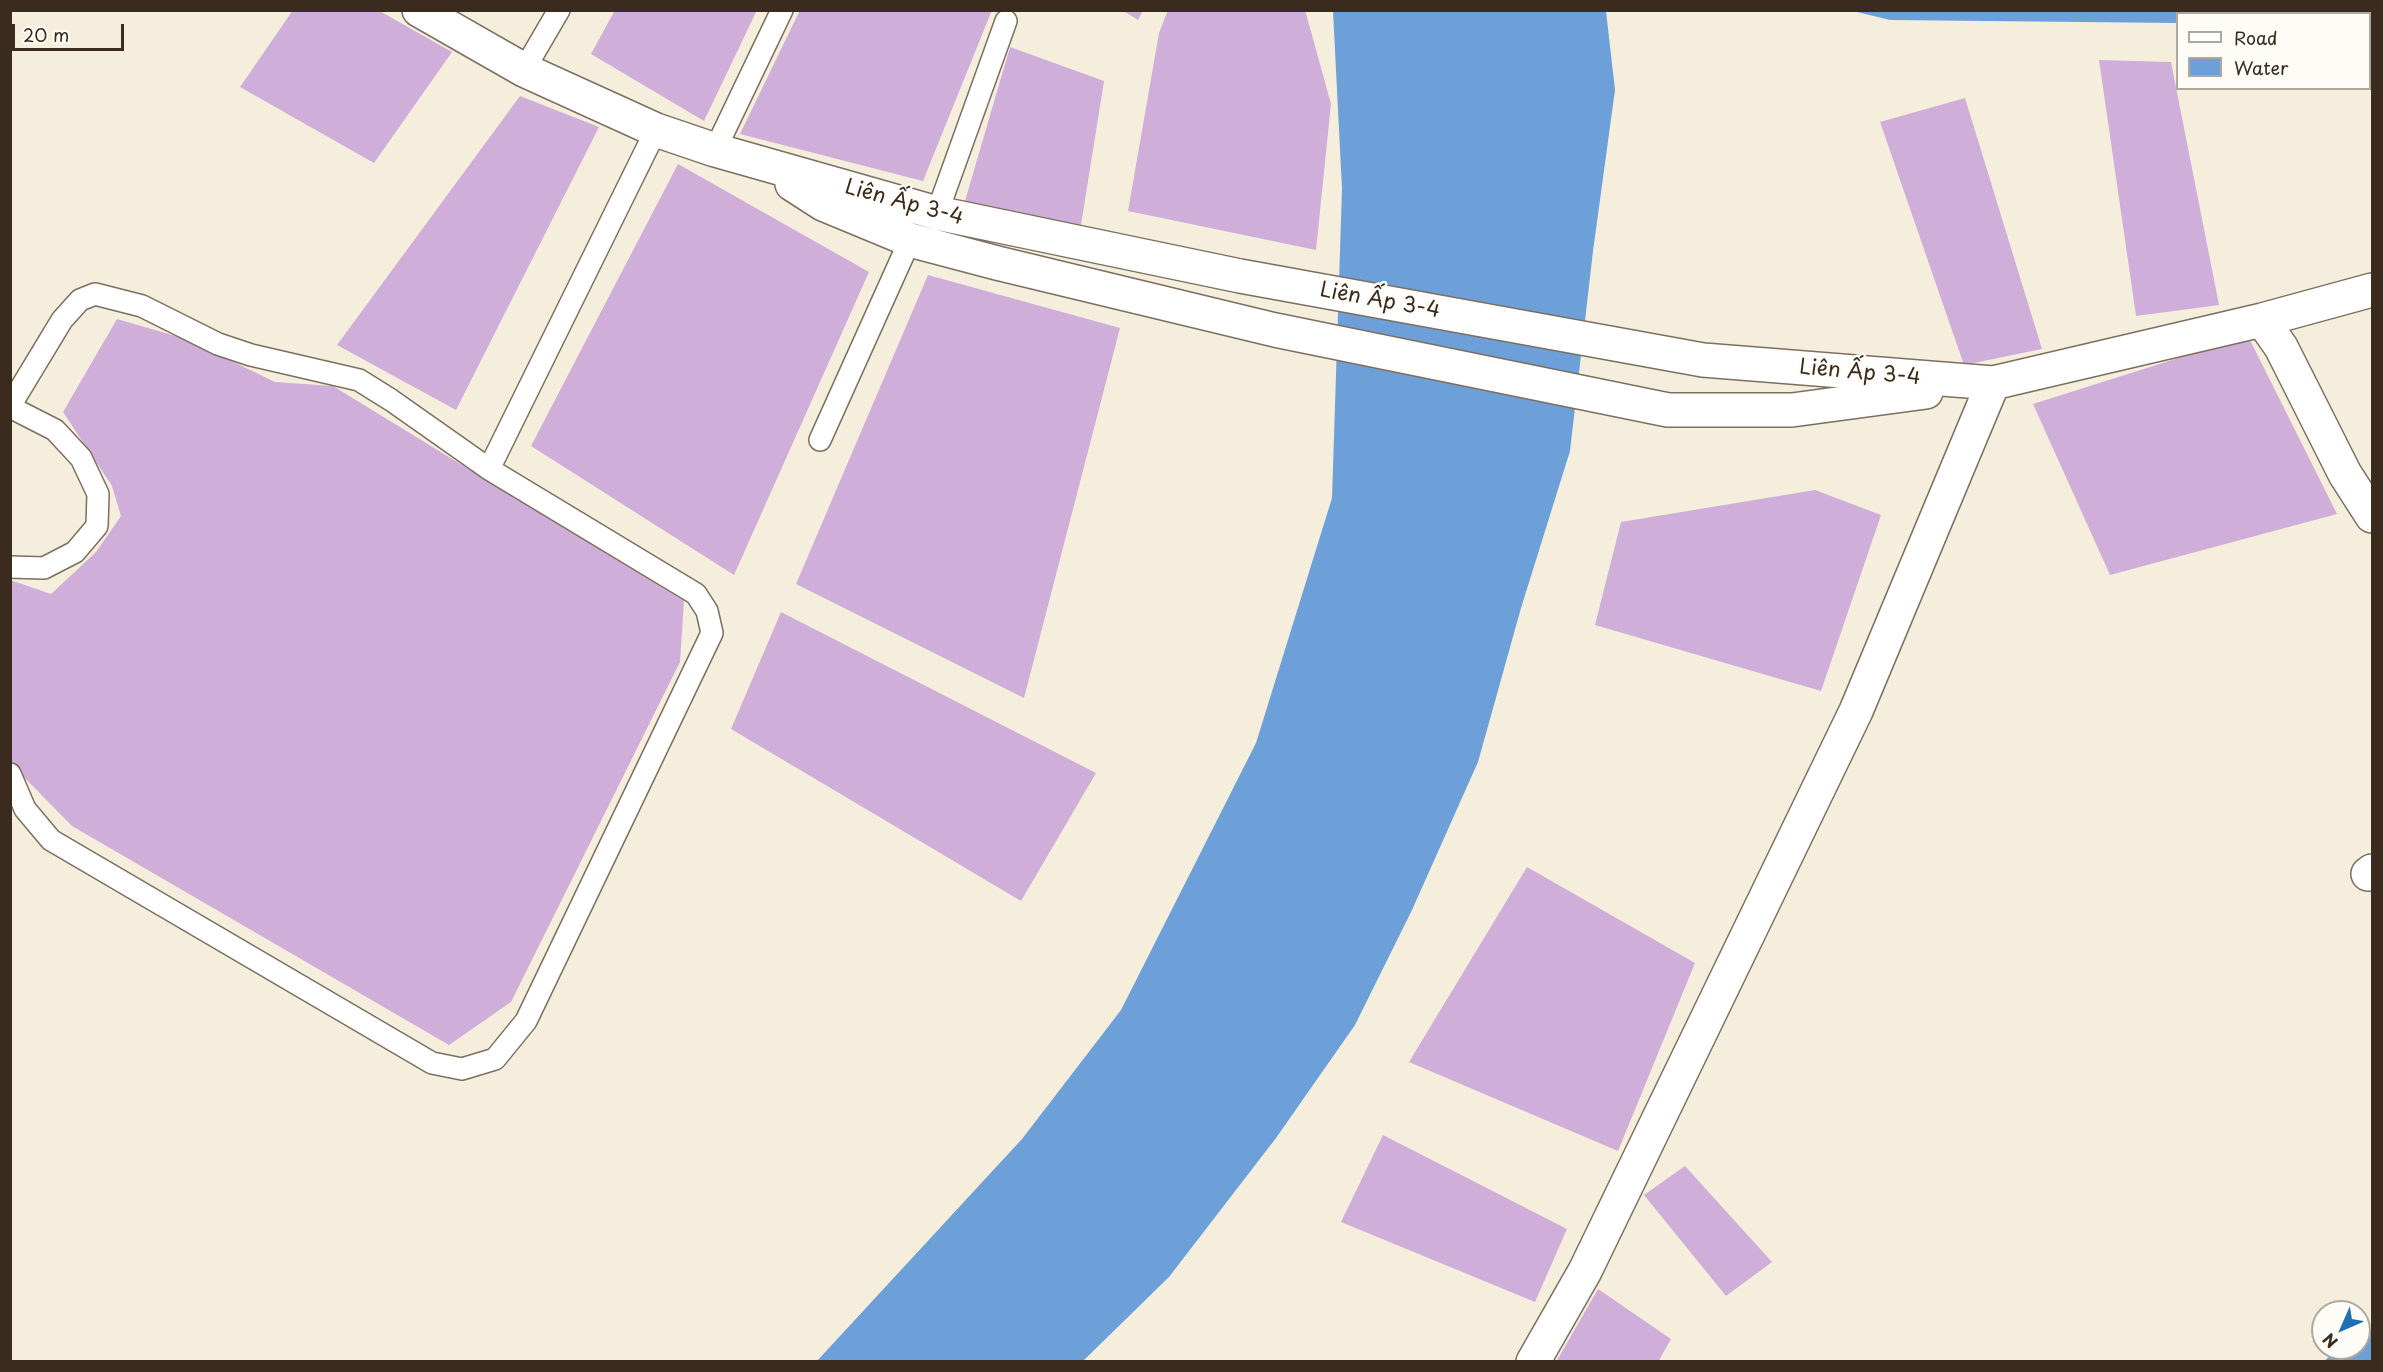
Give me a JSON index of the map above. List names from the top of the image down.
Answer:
{
  "streets": {
    "street": ["Liên Ấp 3-4"]
  },
  "legend": ["Road", "Water"],
  "scale_bar": "20 m",
  "north": "bottom left"
}
